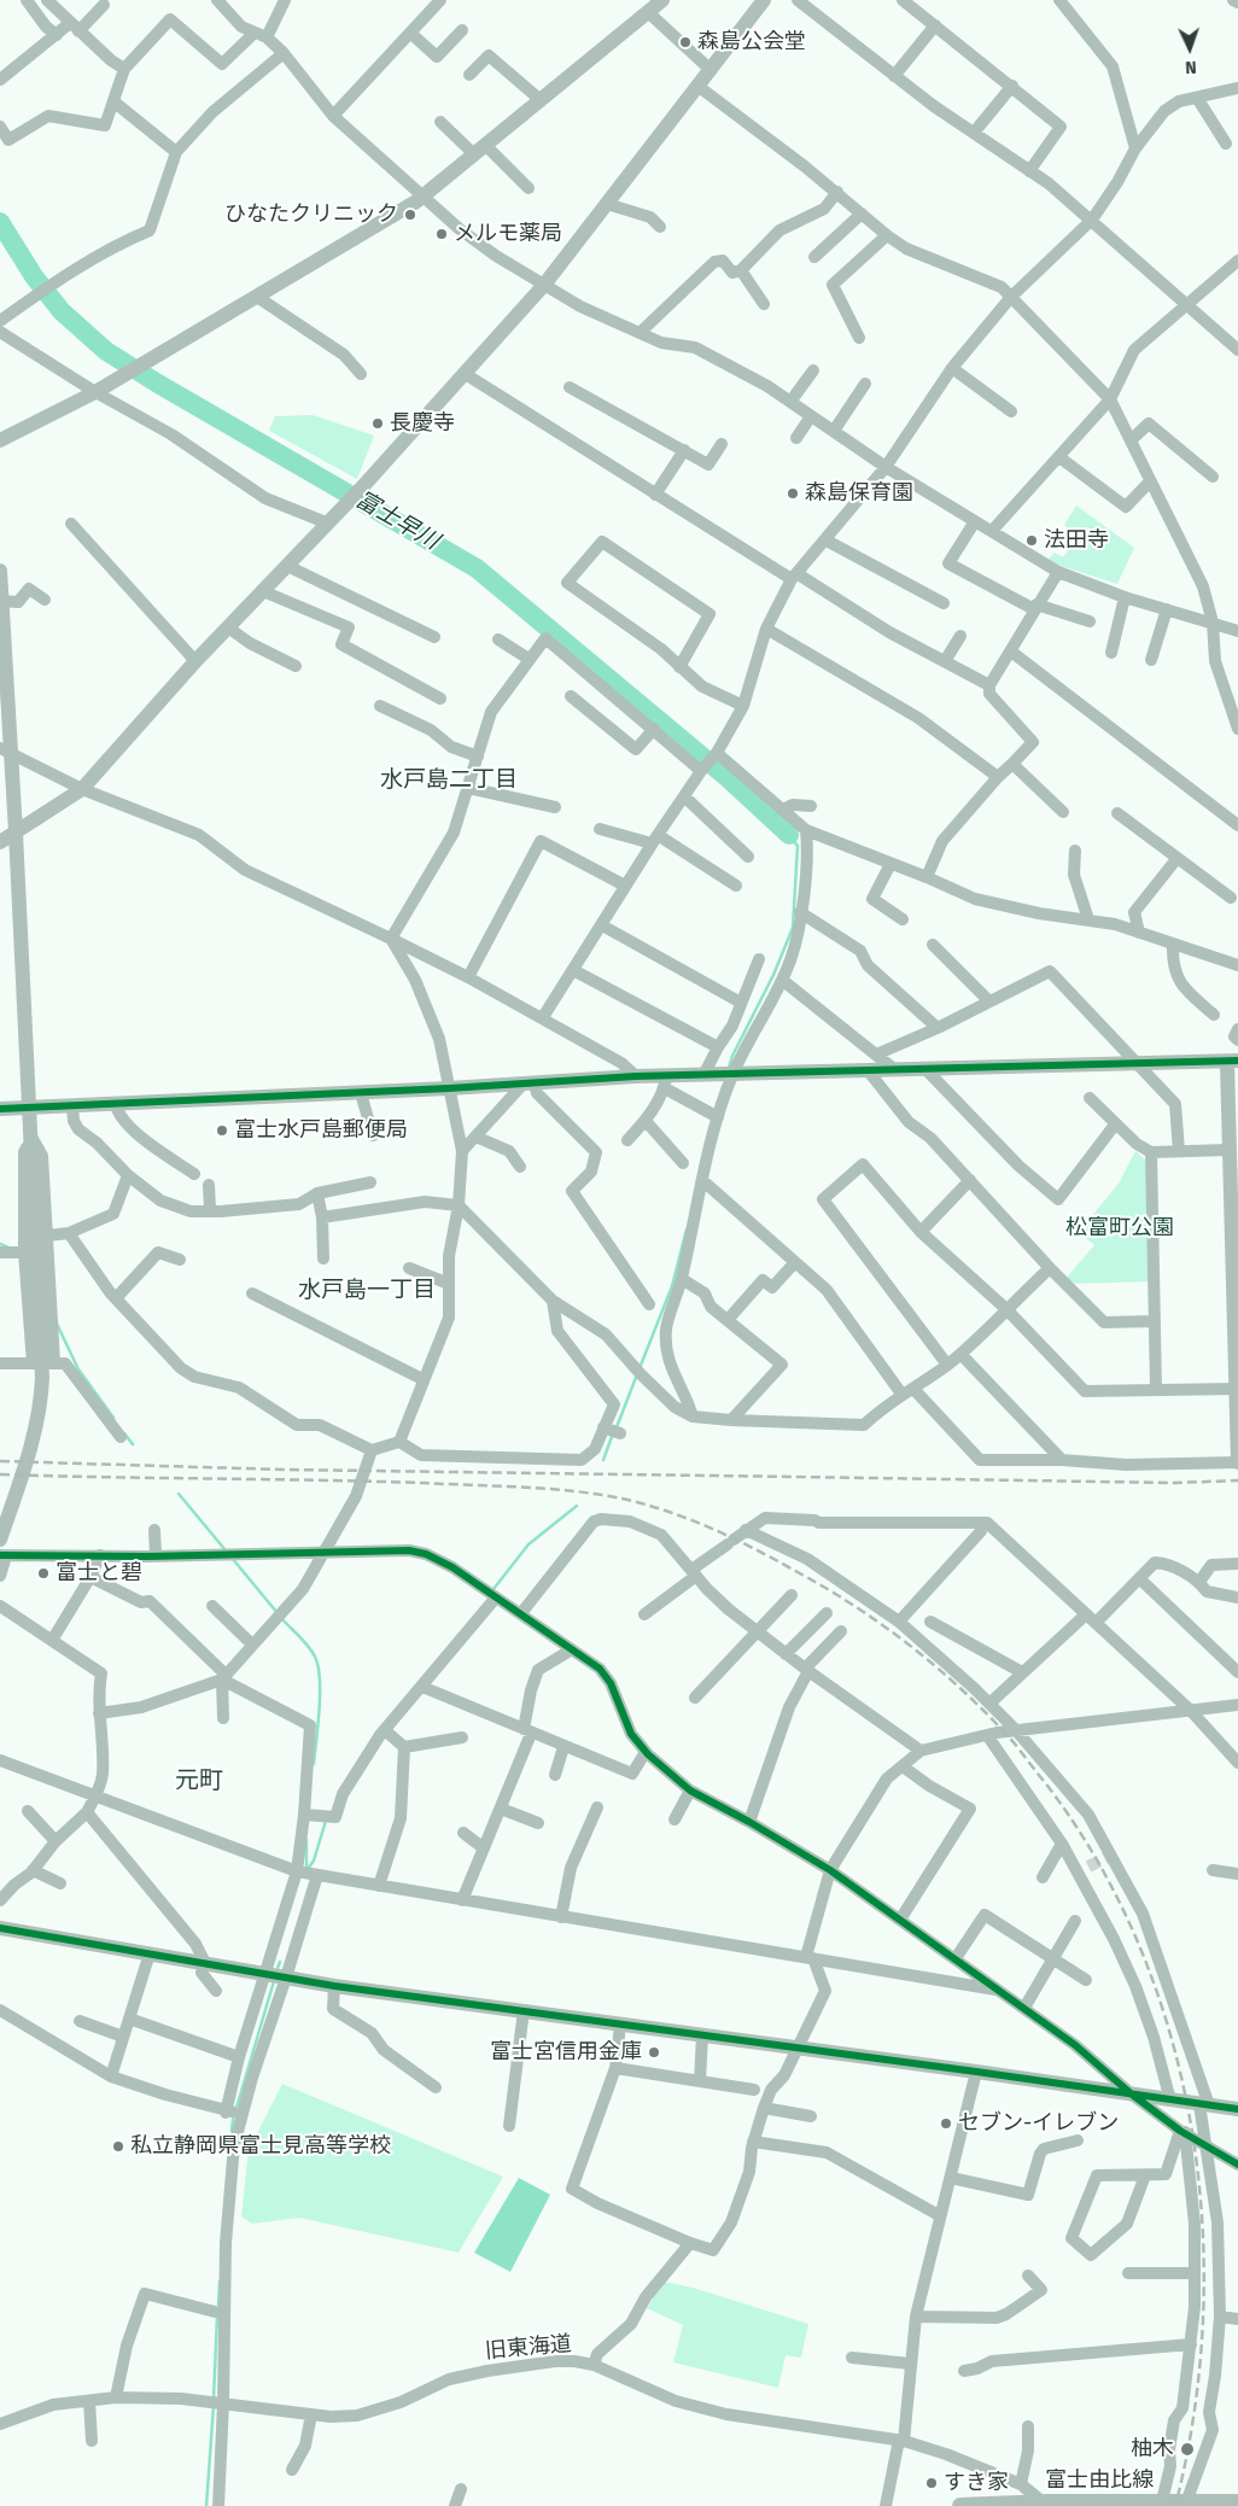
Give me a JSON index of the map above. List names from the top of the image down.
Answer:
{
  "streets": {
    "main road": ["富士由比線"],
    "street": ["旧東海道"]
  },
  "crossings": [
    ["旧東海道", "富士由比線"]
  ],
  "districts": ["水戸島二丁目", "水戸島一丁目", "元町"],
  "water": ["富士早川"],
  "parks": ["松富町公園"],
  "places": [
    "森島公会堂",
    "ひなたクリニック",
    "メルモ薬局",
    "長慶寺",
    "森島保育園",
    "法田寺",
    "富士水戸島郵便局",
    "富士と碧",
    "富士宮信用金庫",
    "セブン-イレブン",
    "私立静岡県富士見高等学校",
    "柚木",
    "すき家"
  ],
  "north": "bottom"
}
